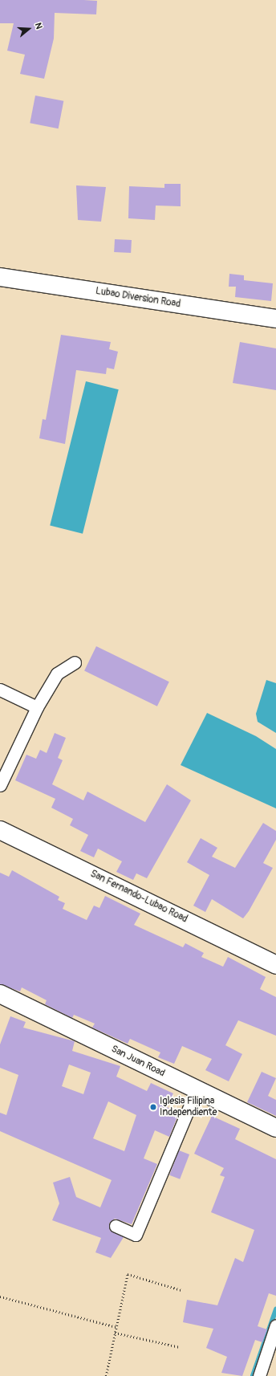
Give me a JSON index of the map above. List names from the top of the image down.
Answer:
{
  "streets": {
    "street": ["Lubao Diversion Road", "San Fernando-Lubao Road", "San Juan Road"]
  },
  "places": ["Iglesia Filipina Independiente"],
  "north": "right"
}
